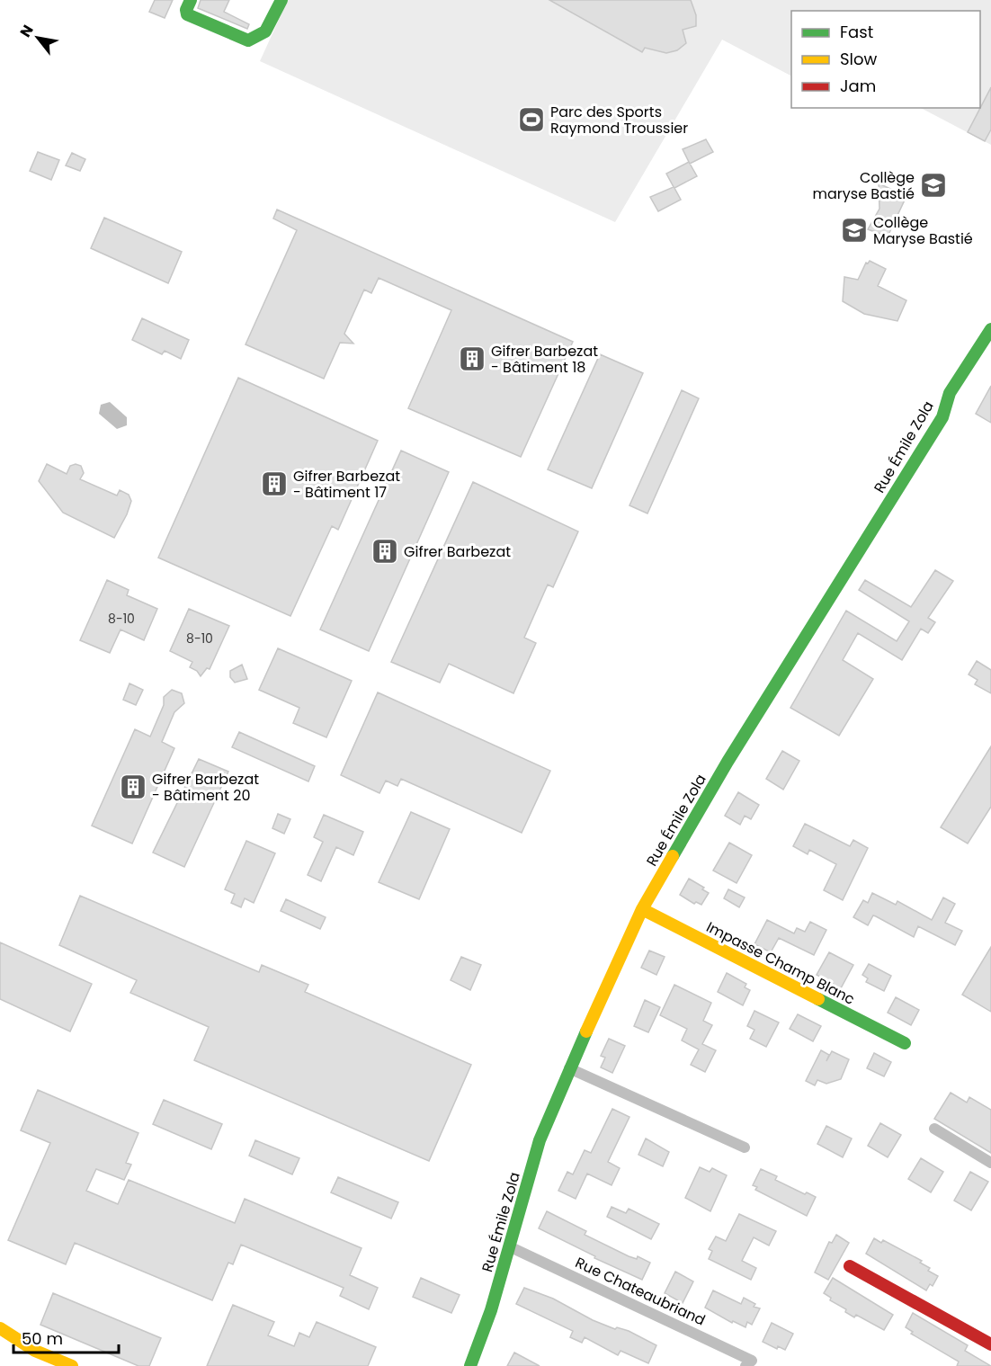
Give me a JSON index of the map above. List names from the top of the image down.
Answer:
{
  "streets": {
    "street": ["Rue Émile Zola", "Impasse Champ Blanc", "Rue Chateaubriand"]
  },
  "crossings": [
    ["Rue Émile Zola", "Impasse Champ Blanc"],
    ["Rue Émile Zola", "Rue Chateaubriand"]
  ],
  "places": {
    "sports": ["Parc des Sports Raymond Troussier"],
    "school or university": ["Collège maryse Bastié", "Collège Maryse Bastié"],
    "building": [
      "Gifrer Barbezat - Bâtiment 18",
      "Gifrer Barbezat - Bâtiment 17",
      "Gifrer Barbezat",
      "Gifrer Barbezat - Bâtiment 20"
    ]
  },
  "house_numbers": ["8-10", "8-10"],
  "legend": ["Fast", "Slow", "Jam"],
  "scale_bar": "50 m",
  "north": "top left"
}
